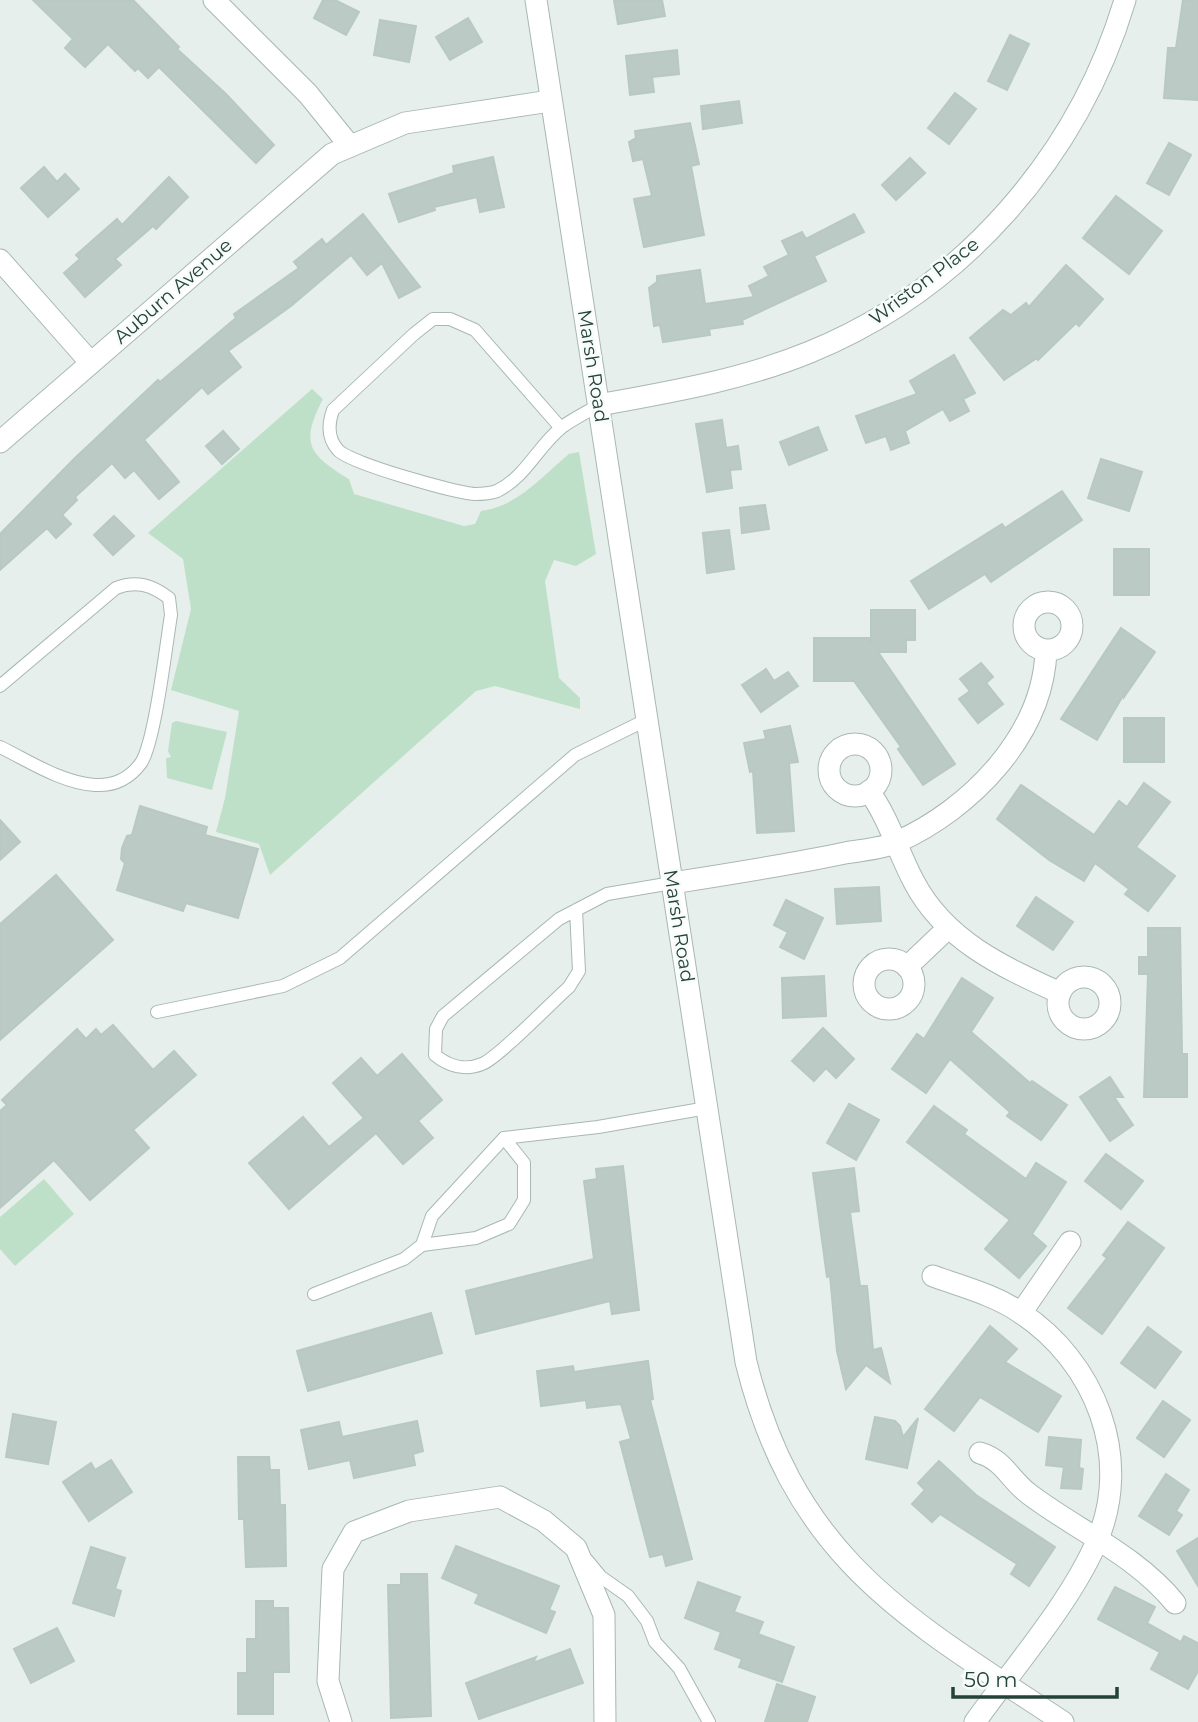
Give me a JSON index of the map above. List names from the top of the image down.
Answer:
{
  "streets": {
    "street": ["Wriston Place", "Auburn Avenue", "Marsh Road"]
  },
  "crossings": [
    ["Wriston Place", "Marsh Road"],
    ["Auburn Avenue", "Marsh Road"]
  ],
  "scale_bar": "50 m"
}
